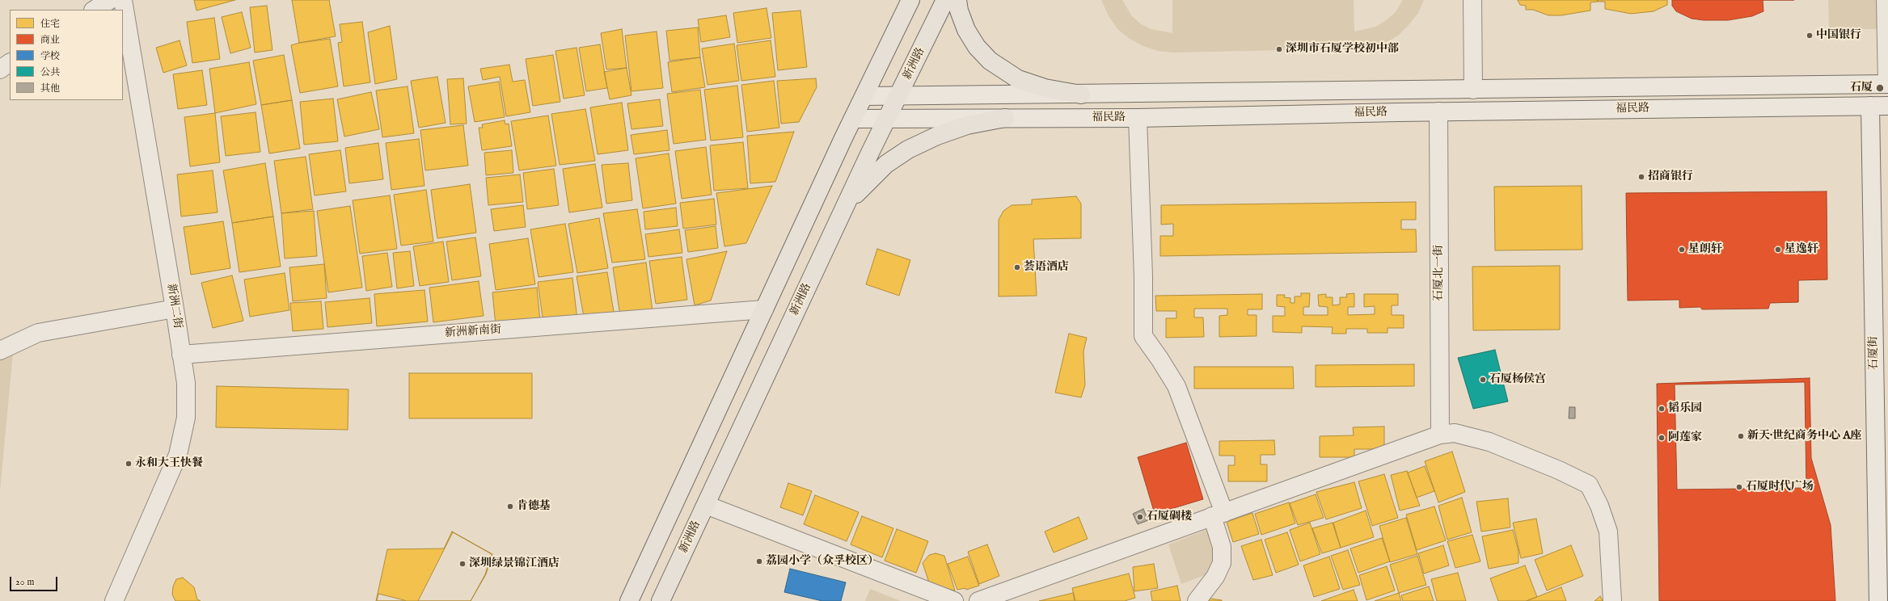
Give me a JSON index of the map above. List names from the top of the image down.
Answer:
{
  "streets": {
    "main road": ["新洲路"],
    "street": [
      "福民路",
      "石厦北一街",
      "新洲二街",
      "新洲新南街",
      "石厦街"
    ]
  },
  "crossings": [
    ["新洲路", "福民路"],
    ["福民路", "石厦北一街"],
    ["福民路", "石厦街"],
    ["新洲二街", "新洲新南街"]
  ],
  "places": [
    "中国银行",
    "深圳市石厦学校初中部",
    "石厦",
    "招商银行",
    "星朗轩",
    "星逸轩",
    "荟语酒店",
    "石厦杨侯宫",
    "韬乐园",
    "新天·世纪商务中心 A座",
    "阿莲家",
    "永和大王快餐",
    "石厦时代广场",
    "肯德基",
    "石厦碉楼",
    "荔园小学（众孚校区）",
    "深圳绿景锦江酒店"
  ],
  "legend": [
    "住宅",
    "商业",
    "学校",
    "公共",
    "其他"
  ],
  "scale_bar": "20 m"
}
